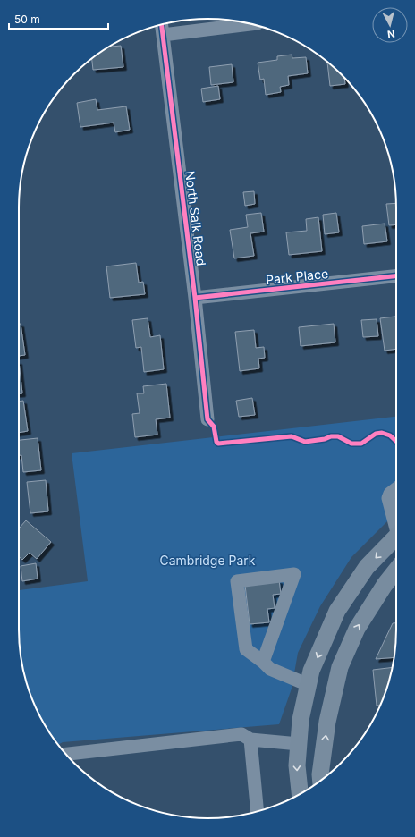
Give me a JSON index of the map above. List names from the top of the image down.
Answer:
{
  "streets": {
    "street": ["North Salk Road", "Park Place"]
  },
  "crossings": [
    ["North Salk Road", "Park Place"]
  ],
  "parks": ["Cambridge Park"],
  "scale_bar": "50 m",
  "north": "bottom"
}
